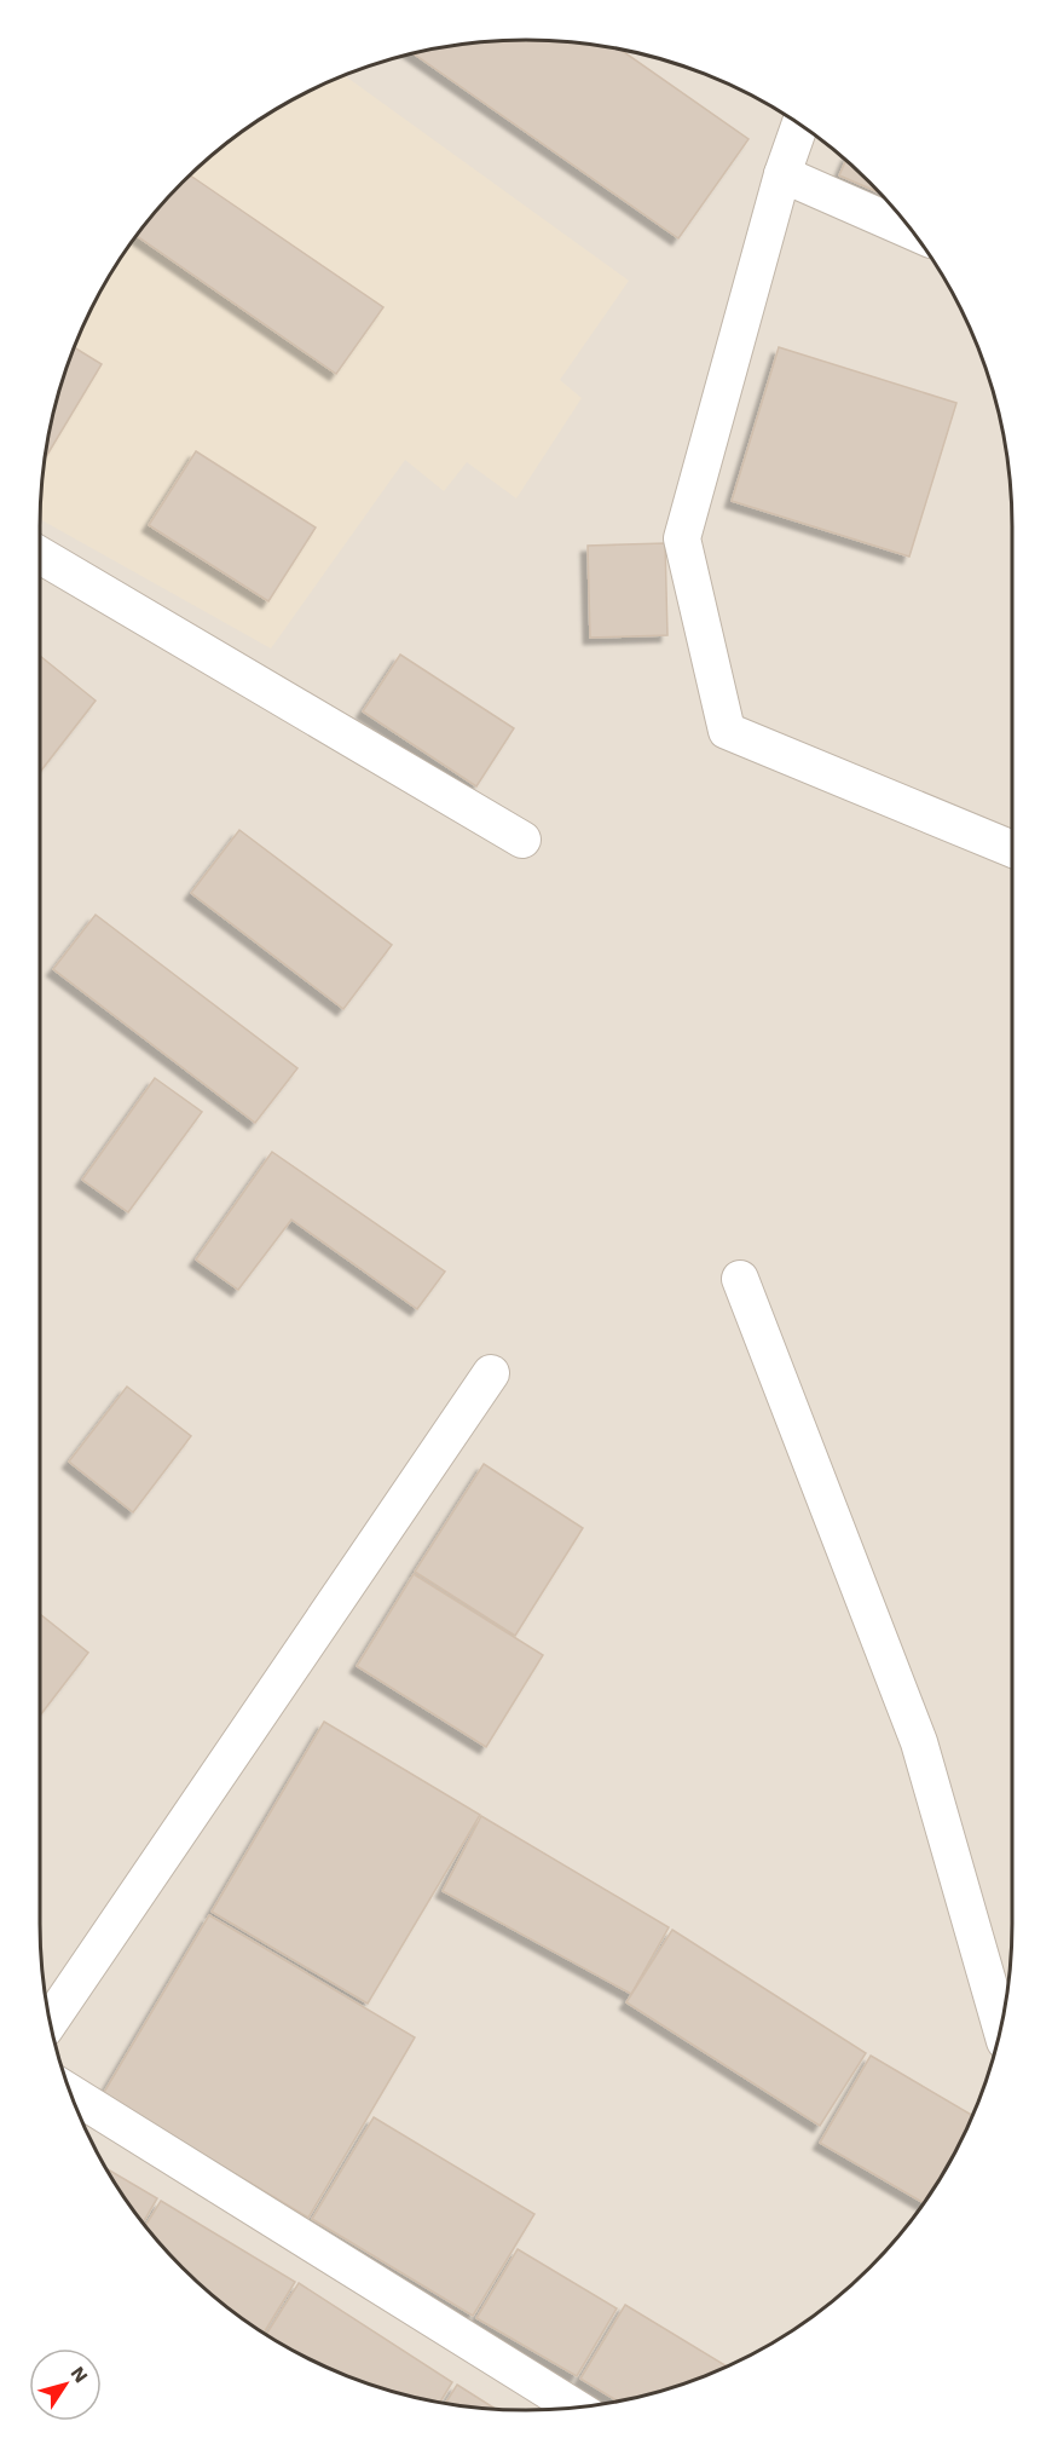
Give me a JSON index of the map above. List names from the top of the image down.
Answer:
{
  "north": "top right"
}
